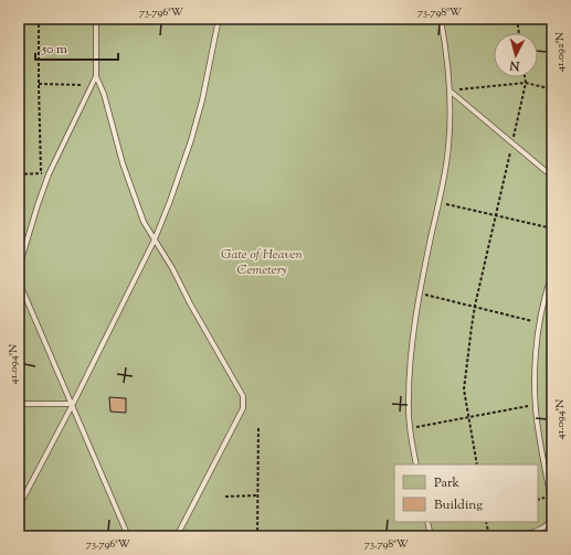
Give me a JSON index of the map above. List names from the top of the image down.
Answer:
{
  "parks": ["Gate of Heaven Cemetery"],
  "legend": ["Park", "Building"],
  "scale_bar": "50 m",
  "north": "bottom",
  "coordinates": [
    "73.796°W",
    "73.798°W",
    "41.092°N",
    "41.094°N"
  ]
}
